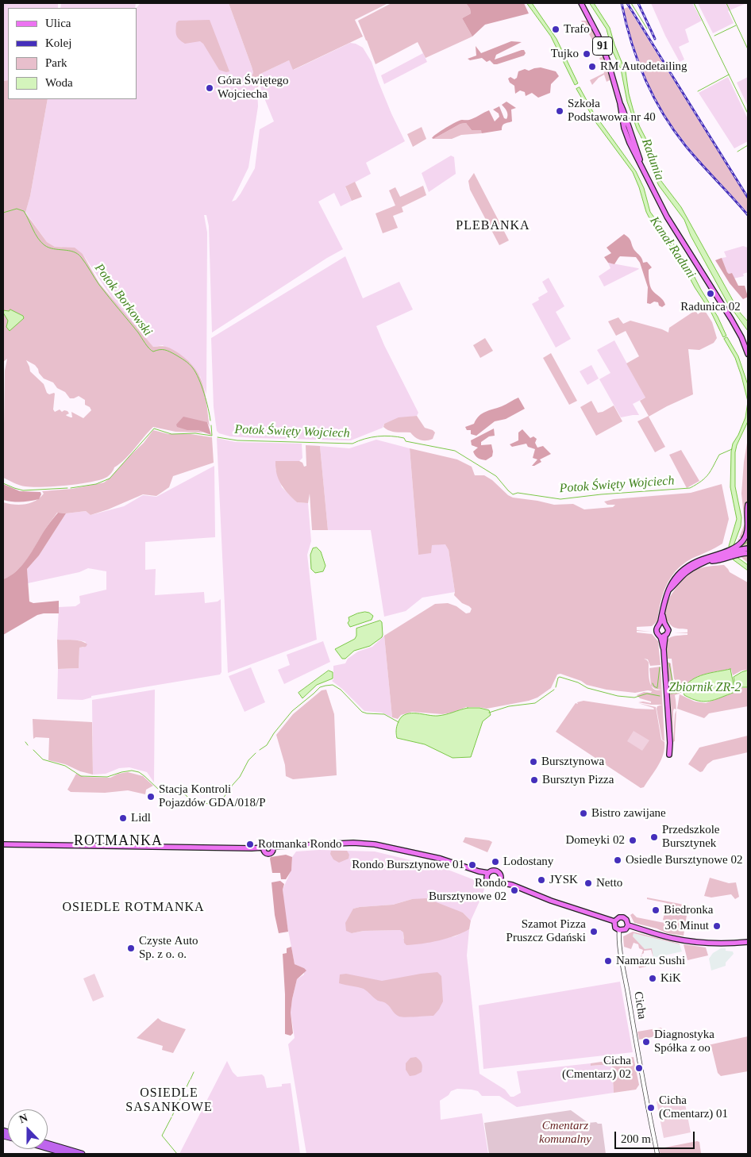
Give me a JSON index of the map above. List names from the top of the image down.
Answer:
{
  "streets": {
    "main road": ["91"],
    "street": ["Cicha"]
  },
  "districts": [
    "PLEBANKA",
    "ROTMANKA",
    "OSIEDLE ROTMANKA",
    "OSIEDLE SASANKOWE"
  ],
  "water": [
    "Radunia",
    "Kanał Raduni",
    "Potok Borkowski",
    "Potok Święty Wojciech",
    "Zbiornik ZR-2"
  ],
  "parks": ["Cmentarz komunalny"],
  "places": [
    "Trafo",
    "Tujko",
    "RM Autodetailing",
    "Góra Świętego Wojciecha",
    "Szkoła Podstawowa nr 40",
    "Radunica 02",
    "Bursztynowa",
    "Bursztyn Pizza",
    "Stacja Kontroli Pojazdów GDA/018/P",
    "Bistro zawijane",
    "Lidl",
    "Przedszkole Bursztynek",
    "Domeyki 02",
    "Rotmanka Rondo",
    "Osiedle Bursztynowe 02",
    "Lodostany",
    "Rondo Bursztynowe 01",
    "JYSK",
    "Netto",
    "Rondo Bursztynowe 02",
    "Biedronka",
    "36 Minut",
    "Szamot Pizza Pruszcz Gdański",
    "Czyste Auto Sp. z o. o.",
    "Namazu Sushi",
    "KiK",
    "Diagnostyka Spółka z oo",
    "Cicha (Cmentarz) 02",
    "Cicha (Cmentarz) 01"
  ],
  "legend": [
    "Ulica",
    "Kolej",
    "Park",
    "Woda"
  ],
  "scale_bar": "200 m",
  "north": "top"
}
